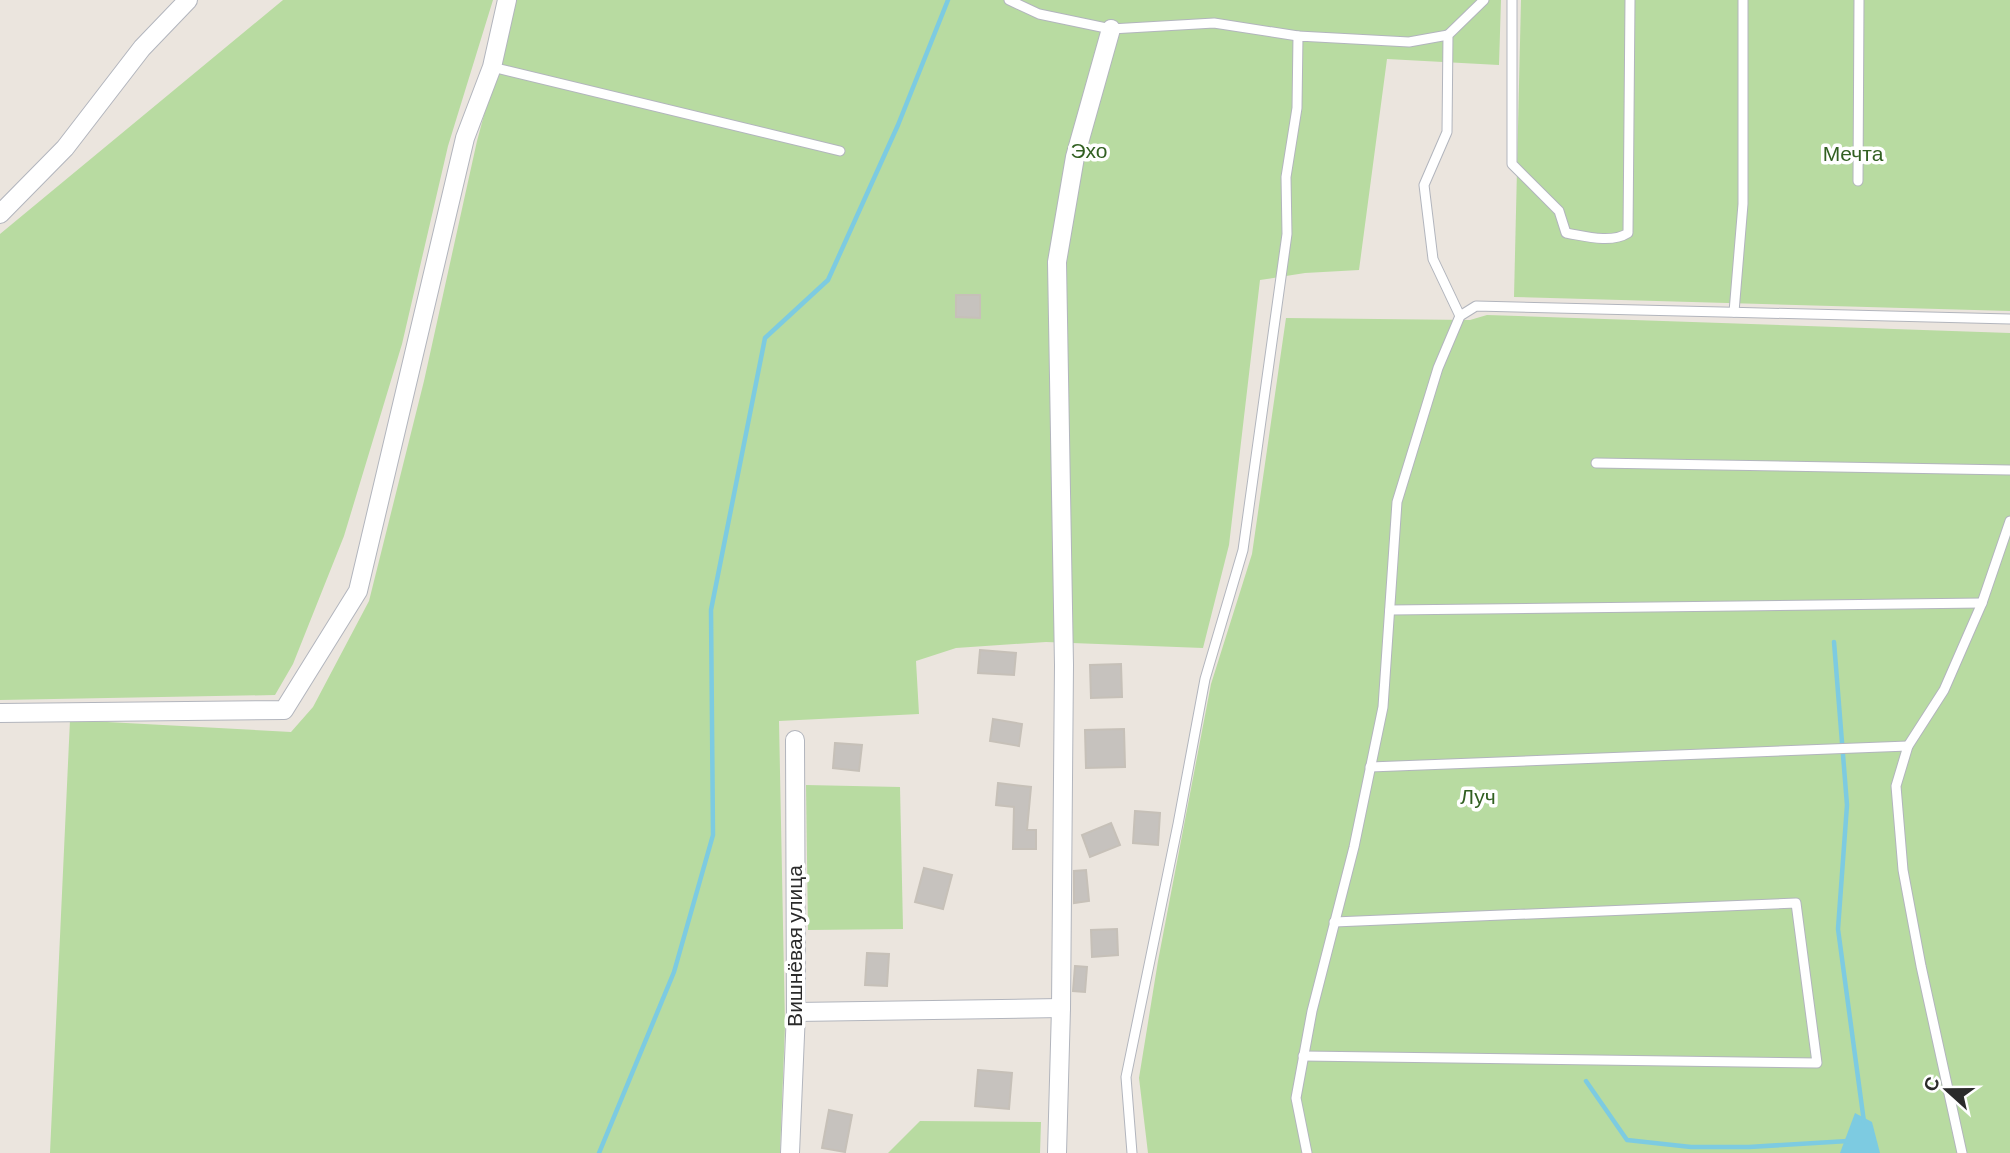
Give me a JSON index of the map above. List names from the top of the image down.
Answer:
{
  "streets": {
    "street": ["Вишнёвая улица"]
  },
  "parks": ["Эхо", "Мечта", "Луч"],
  "north": "left"
}
